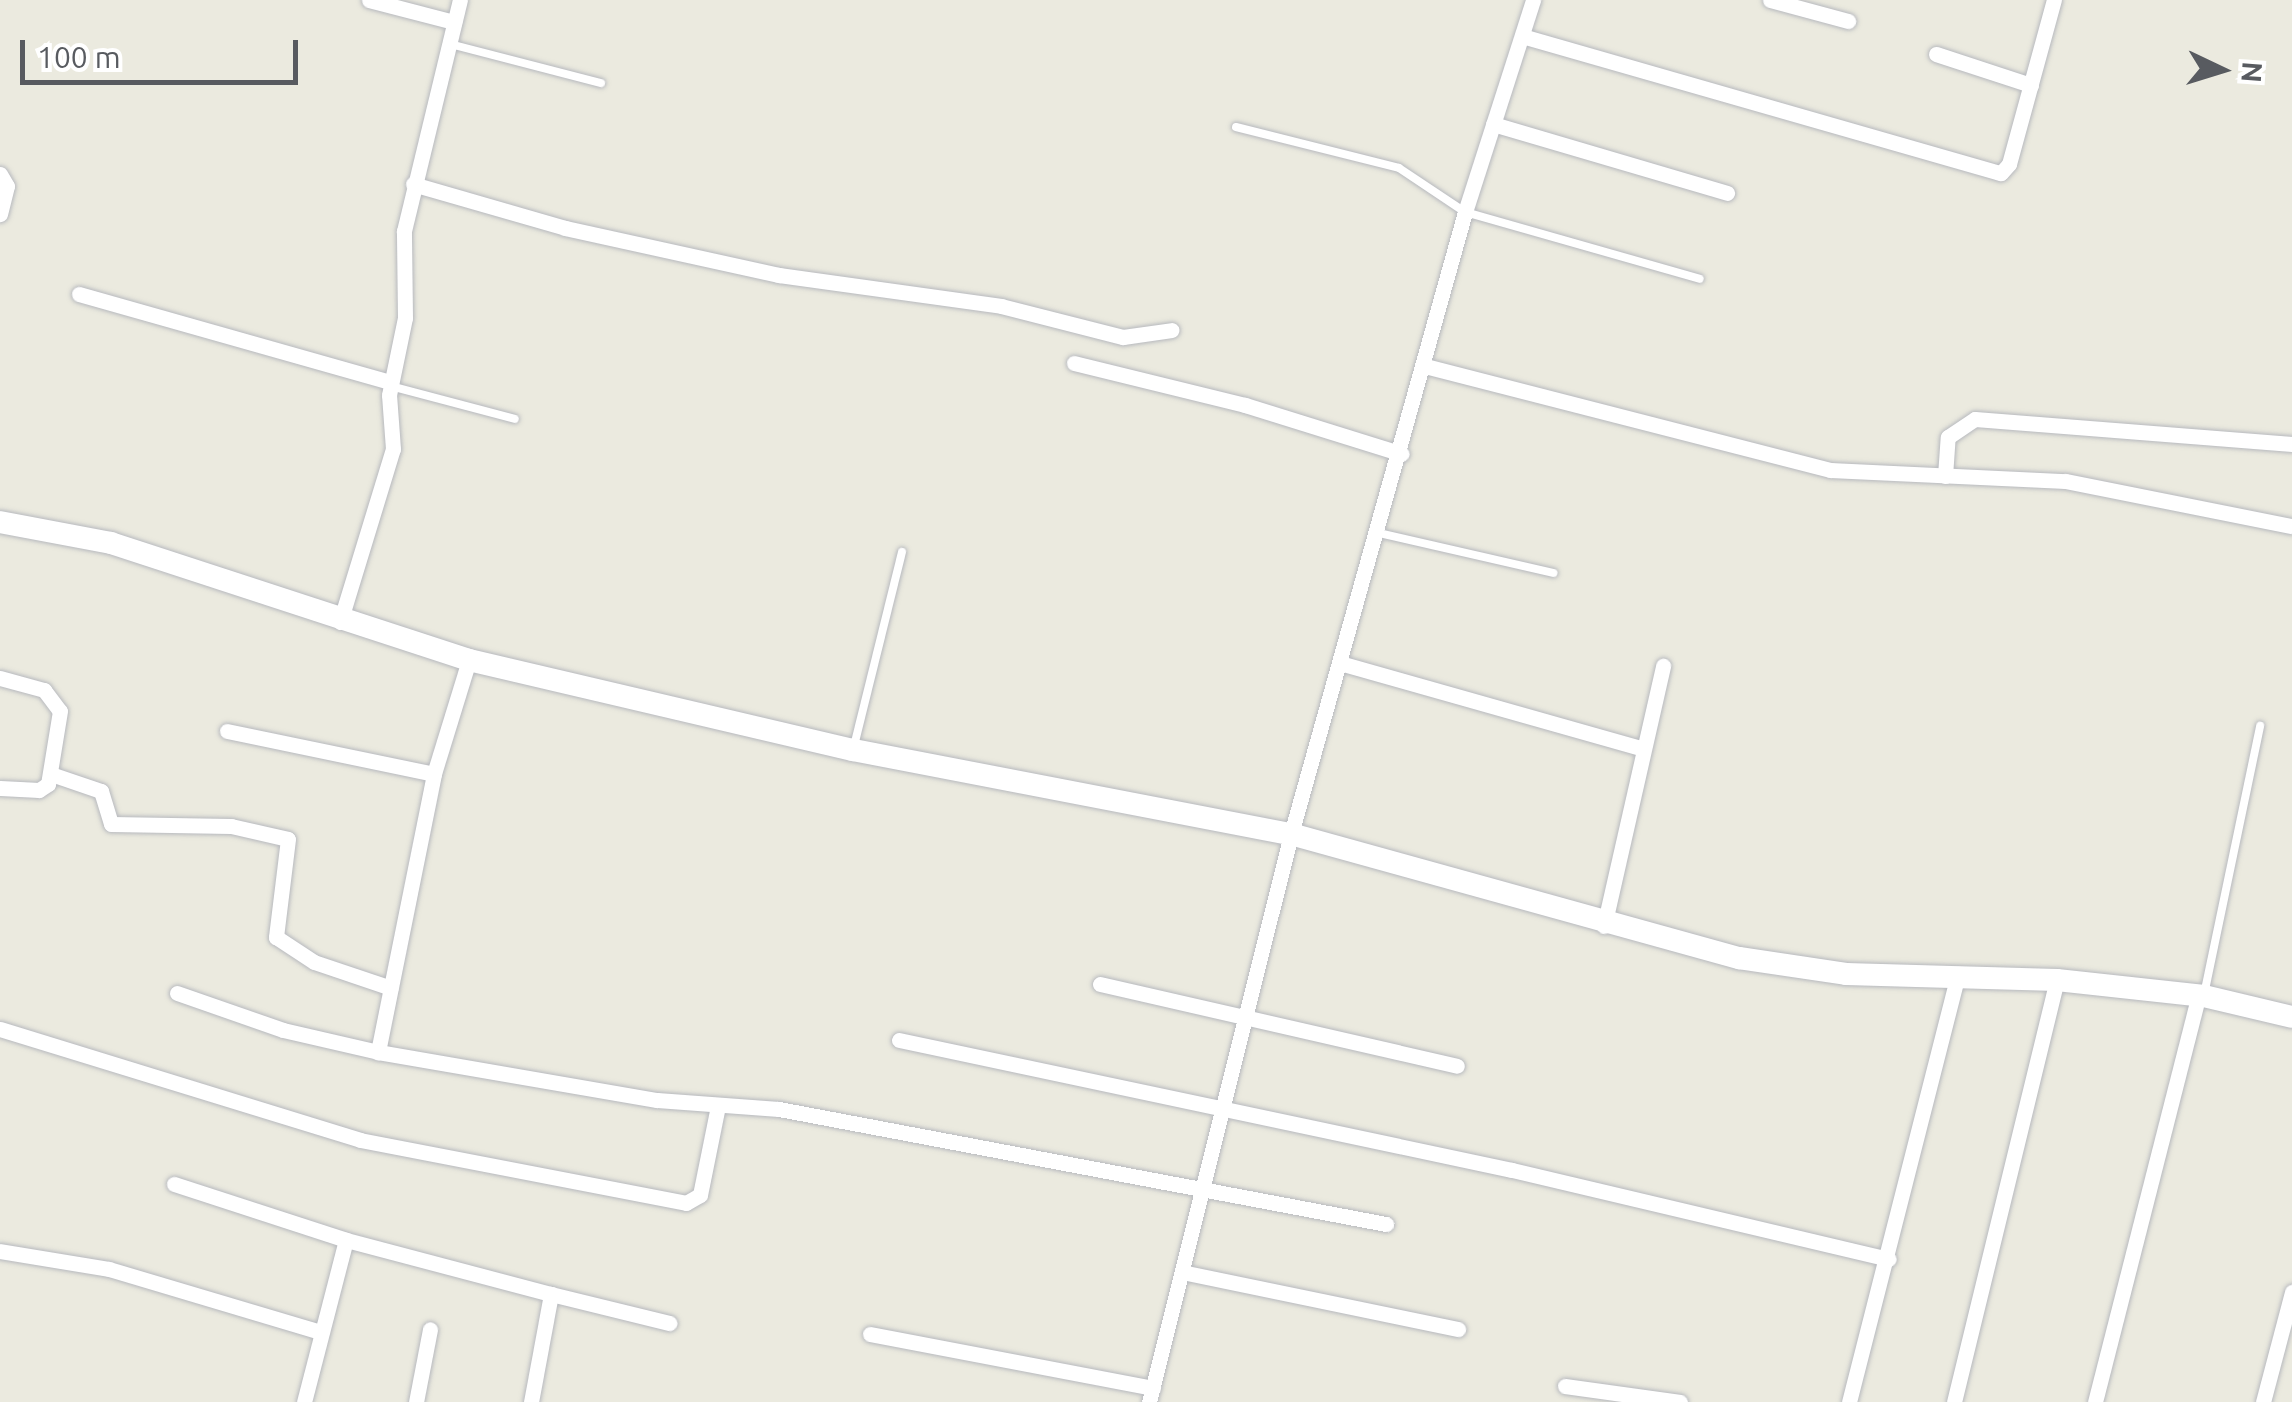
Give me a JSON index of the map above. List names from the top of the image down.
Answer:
{
  "scale_bar": "100 m",
  "north": "right"
}
